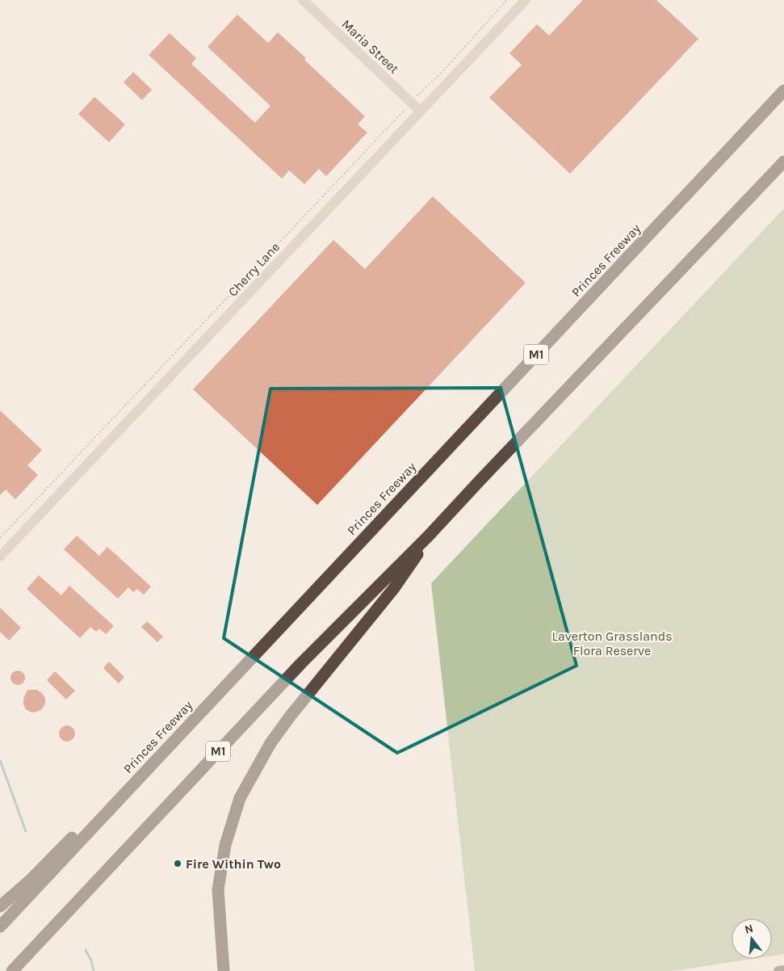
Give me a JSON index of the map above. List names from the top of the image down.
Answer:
{
  "streets": {
    "highway": ["Princes Freeway", "M1"],
    "street": ["Maria Street", "Cherry Lane"]
  },
  "crossings": [
    ["Maria Street", "Cherry Lane"]
  ],
  "parks": ["Laverton Grasslands Flora Reserve"],
  "places": ["Fire Within Two"],
  "north": "top"
}
